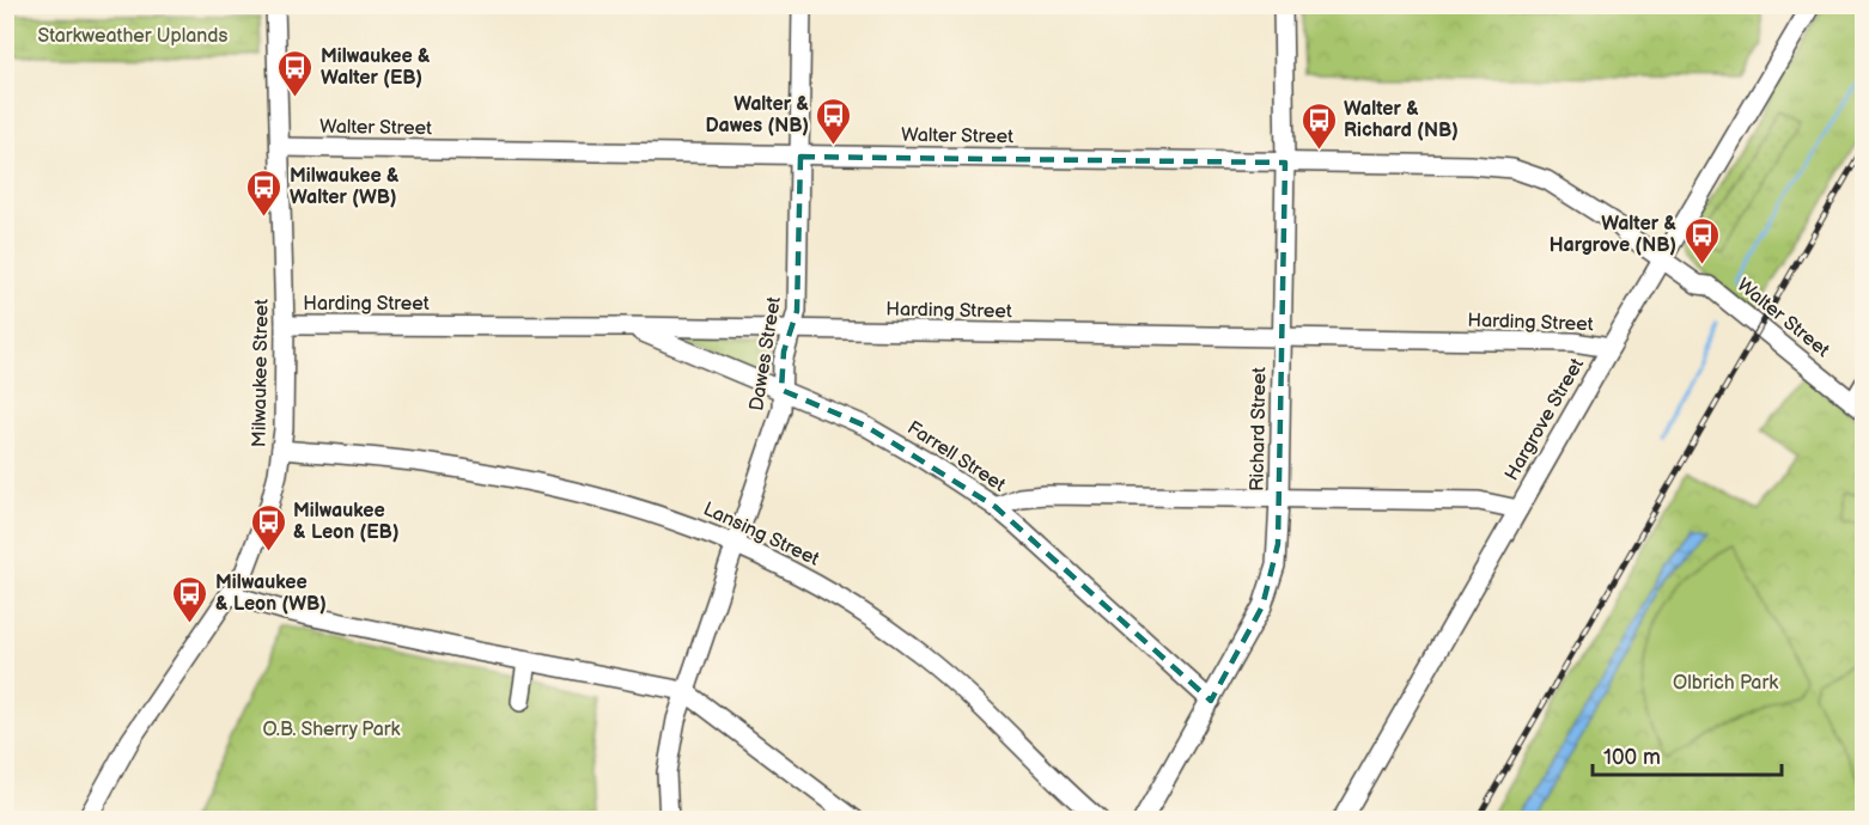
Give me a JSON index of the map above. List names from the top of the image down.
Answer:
{
  "streets": {
    "street": [
      "Walter Street",
      "Harding Street",
      "Dawes Street",
      "Milwaukee Street",
      "Hargrove Street",
      "Richard Street",
      "Farrell Street",
      "Lansing Street"
    ]
  },
  "crossings": [
    ["Walter Street", "Dawes Street"],
    ["Walter Street", "Milwaukee Street"],
    ["Walter Street", "Hargrove Street"],
    ["Walter Street", "Richard Street"],
    ["Harding Street", "Dawes Street"],
    ["Harding Street", "Milwaukee Street"],
    ["Harding Street", "Hargrove Street"],
    ["Harding Street", "Richard Street"],
    ["Harding Street", "Farrell Street"],
    ["Dawes Street", "Farrell Street"],
    ["Dawes Street", "Lansing Street"],
    ["Milwaukee Street", "Lansing Street"],
    ["Richard Street", "Farrell Street"]
  ],
  "parks": ["Starkweather Uplands", "Olbrich Park", "O.B. Sherry Park"],
  "places": {
    "bus stop": [
      "Milwaukee & Walter (EB)",
      "Walter & Dawes (NB)",
      "Walter & Richard (NB)",
      "Milwaukee & Walter (WB)",
      "Walter & Hargrove (NB)",
      "Milwaukee & Leon (EB)",
      "Milwaukee & Leon (WB)"
    ]
  },
  "scale_bar": "100 m"
}
